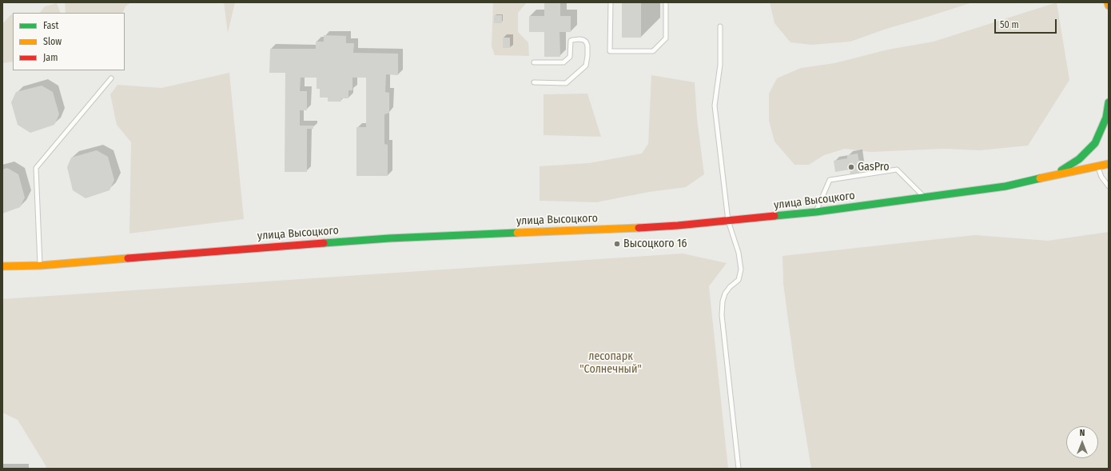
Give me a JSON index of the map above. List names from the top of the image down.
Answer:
{
  "streets": {
    "main road": ["улица Высоцкого"]
  },
  "parks": ["лесопарк \"Солнечный\""],
  "places": ["GasPro", "Высоцкого 16"],
  "legend": ["Fast", "Slow", "Jam"],
  "scale_bar": "50 m",
  "north": "top"
}
